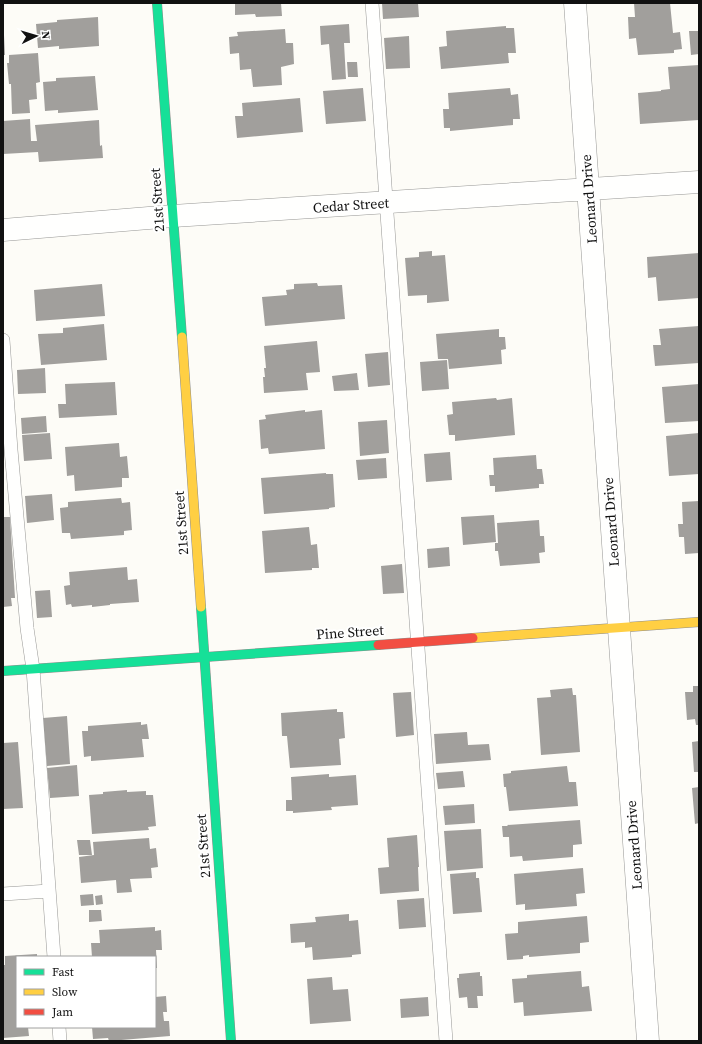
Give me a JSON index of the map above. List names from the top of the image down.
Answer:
{
  "streets": {
    "street": [
      "Leonard Drive",
      "21st Street",
      "Cedar Street",
      "Pine Street"
    ]
  },
  "crossings": [
    ["Leonard Drive", "Cedar Street"],
    ["Leonard Drive", "Pine Street"],
    ["21st Street", "Cedar Street"],
    ["21st Street", "Pine Street"]
  ],
  "legend": ["Fast", "Slow", "Jam"],
  "north": "right"
}
